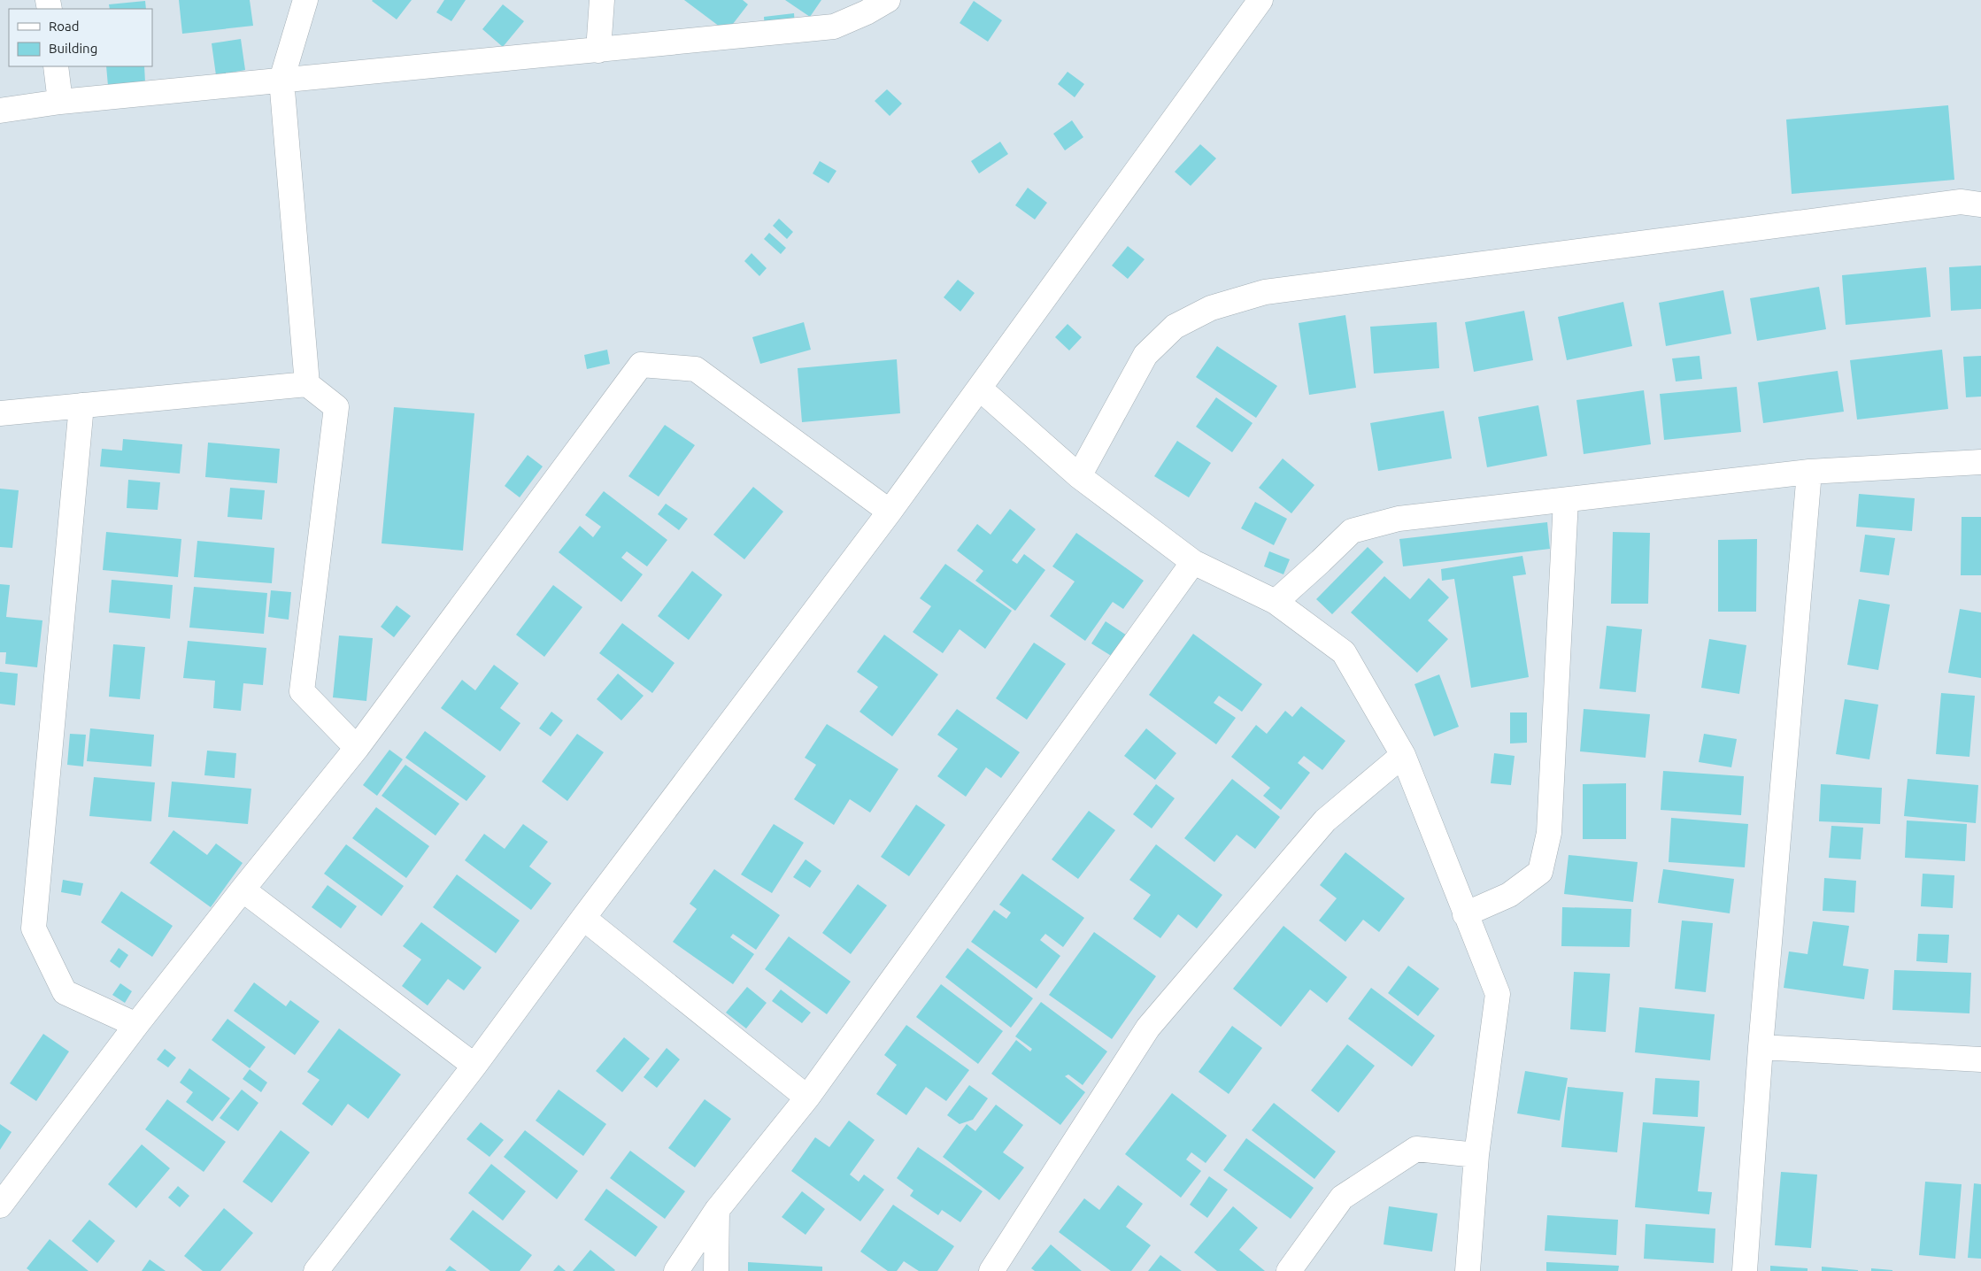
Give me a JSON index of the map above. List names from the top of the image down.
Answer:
{
  "legend": ["Road", "Building"]
}
